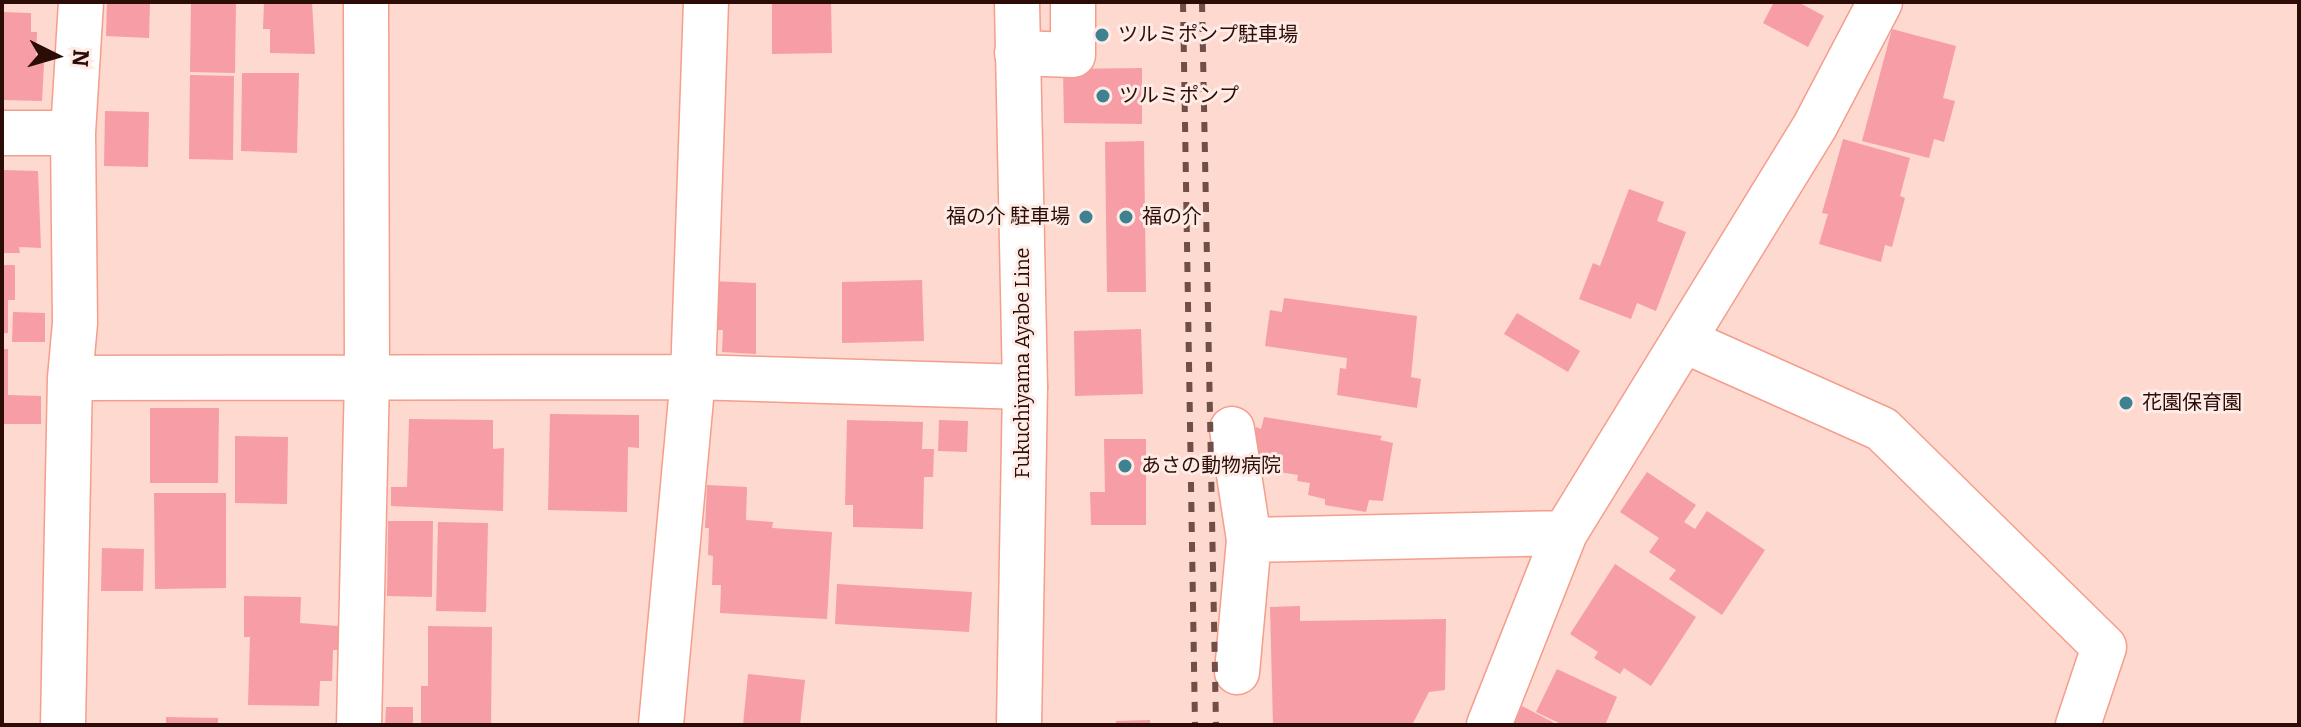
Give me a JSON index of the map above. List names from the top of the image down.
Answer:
{
  "streets": {
    "street": ["Fukuchiyama Ayabe Line"]
  },
  "places": [
    "ツルミポンプ駐車場",
    "ツルミポンプ",
    "福の介 駐車場",
    "福の介",
    "花園保育園",
    "あさの動物病院"
  ],
  "north": "right"
}
